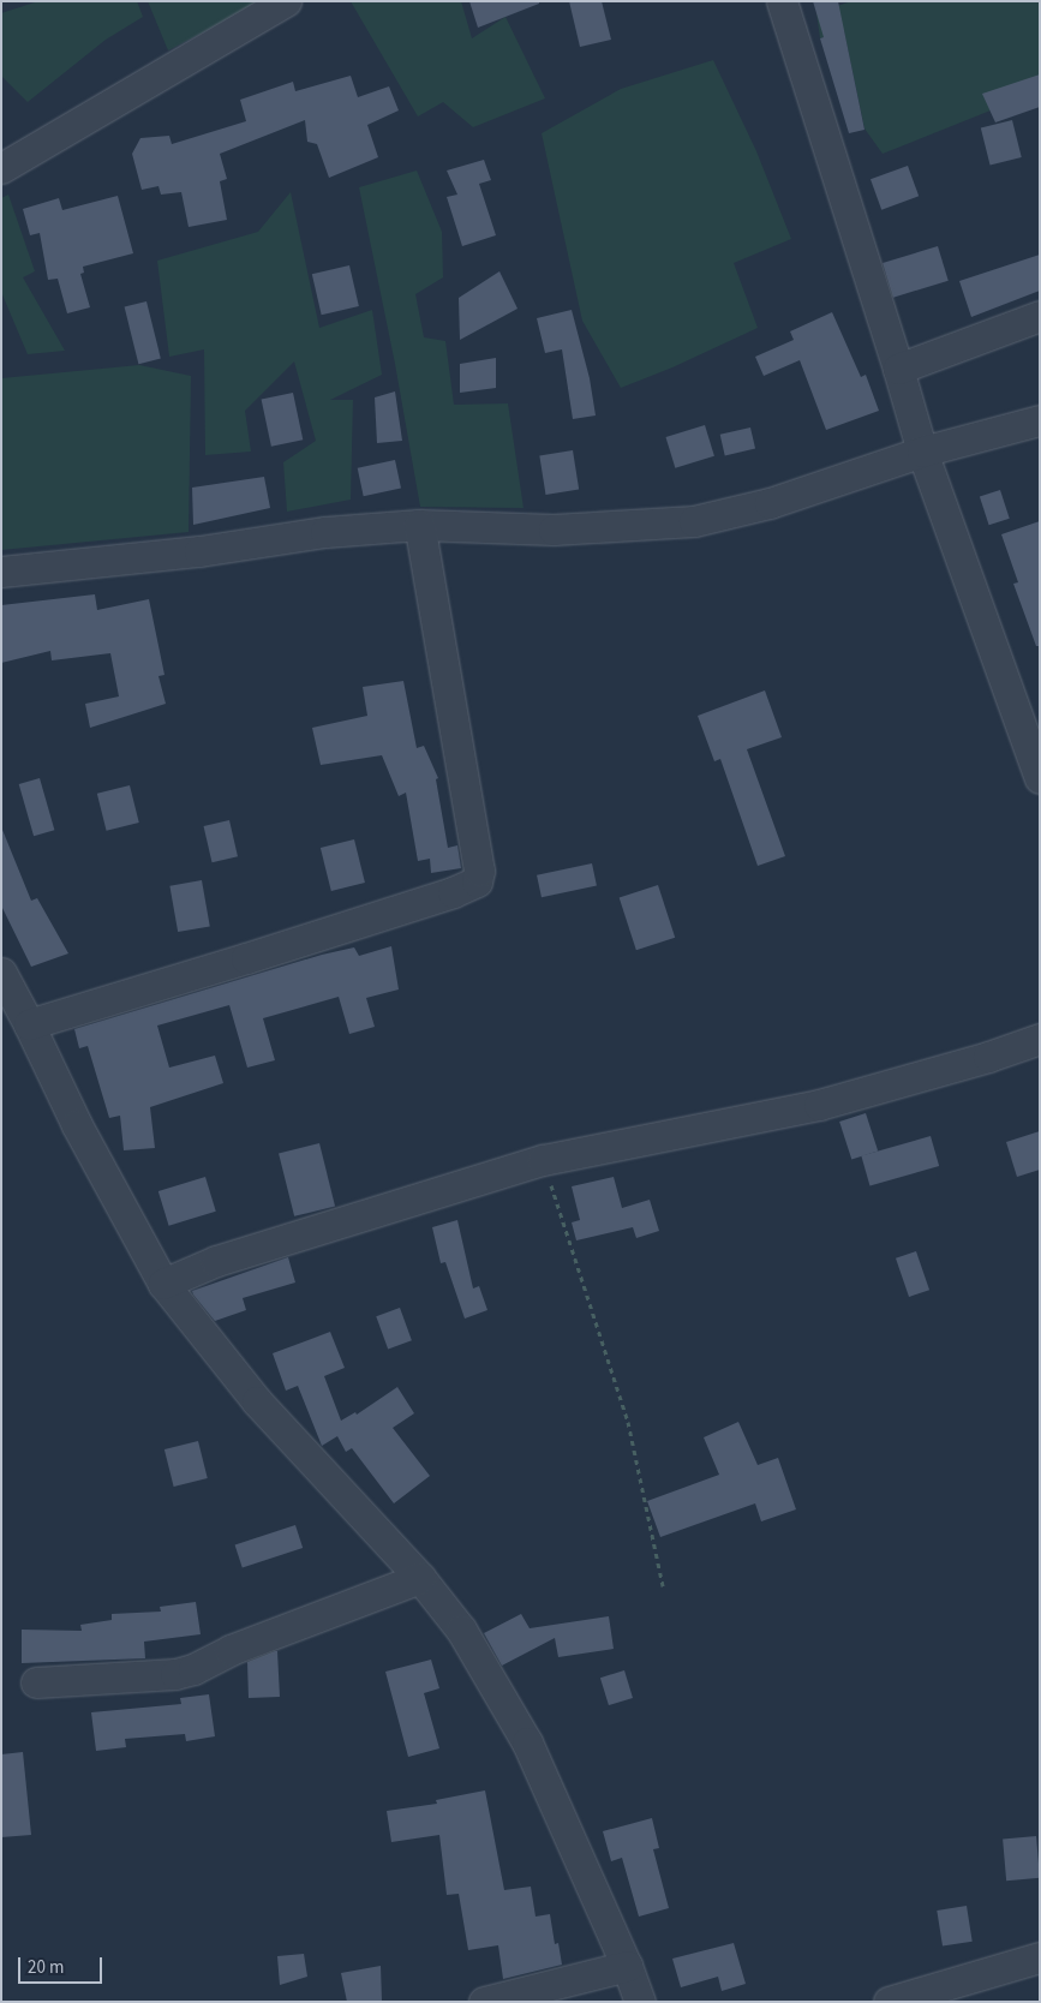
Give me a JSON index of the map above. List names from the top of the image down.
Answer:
{
  "scale_bar": "20 m"
}
